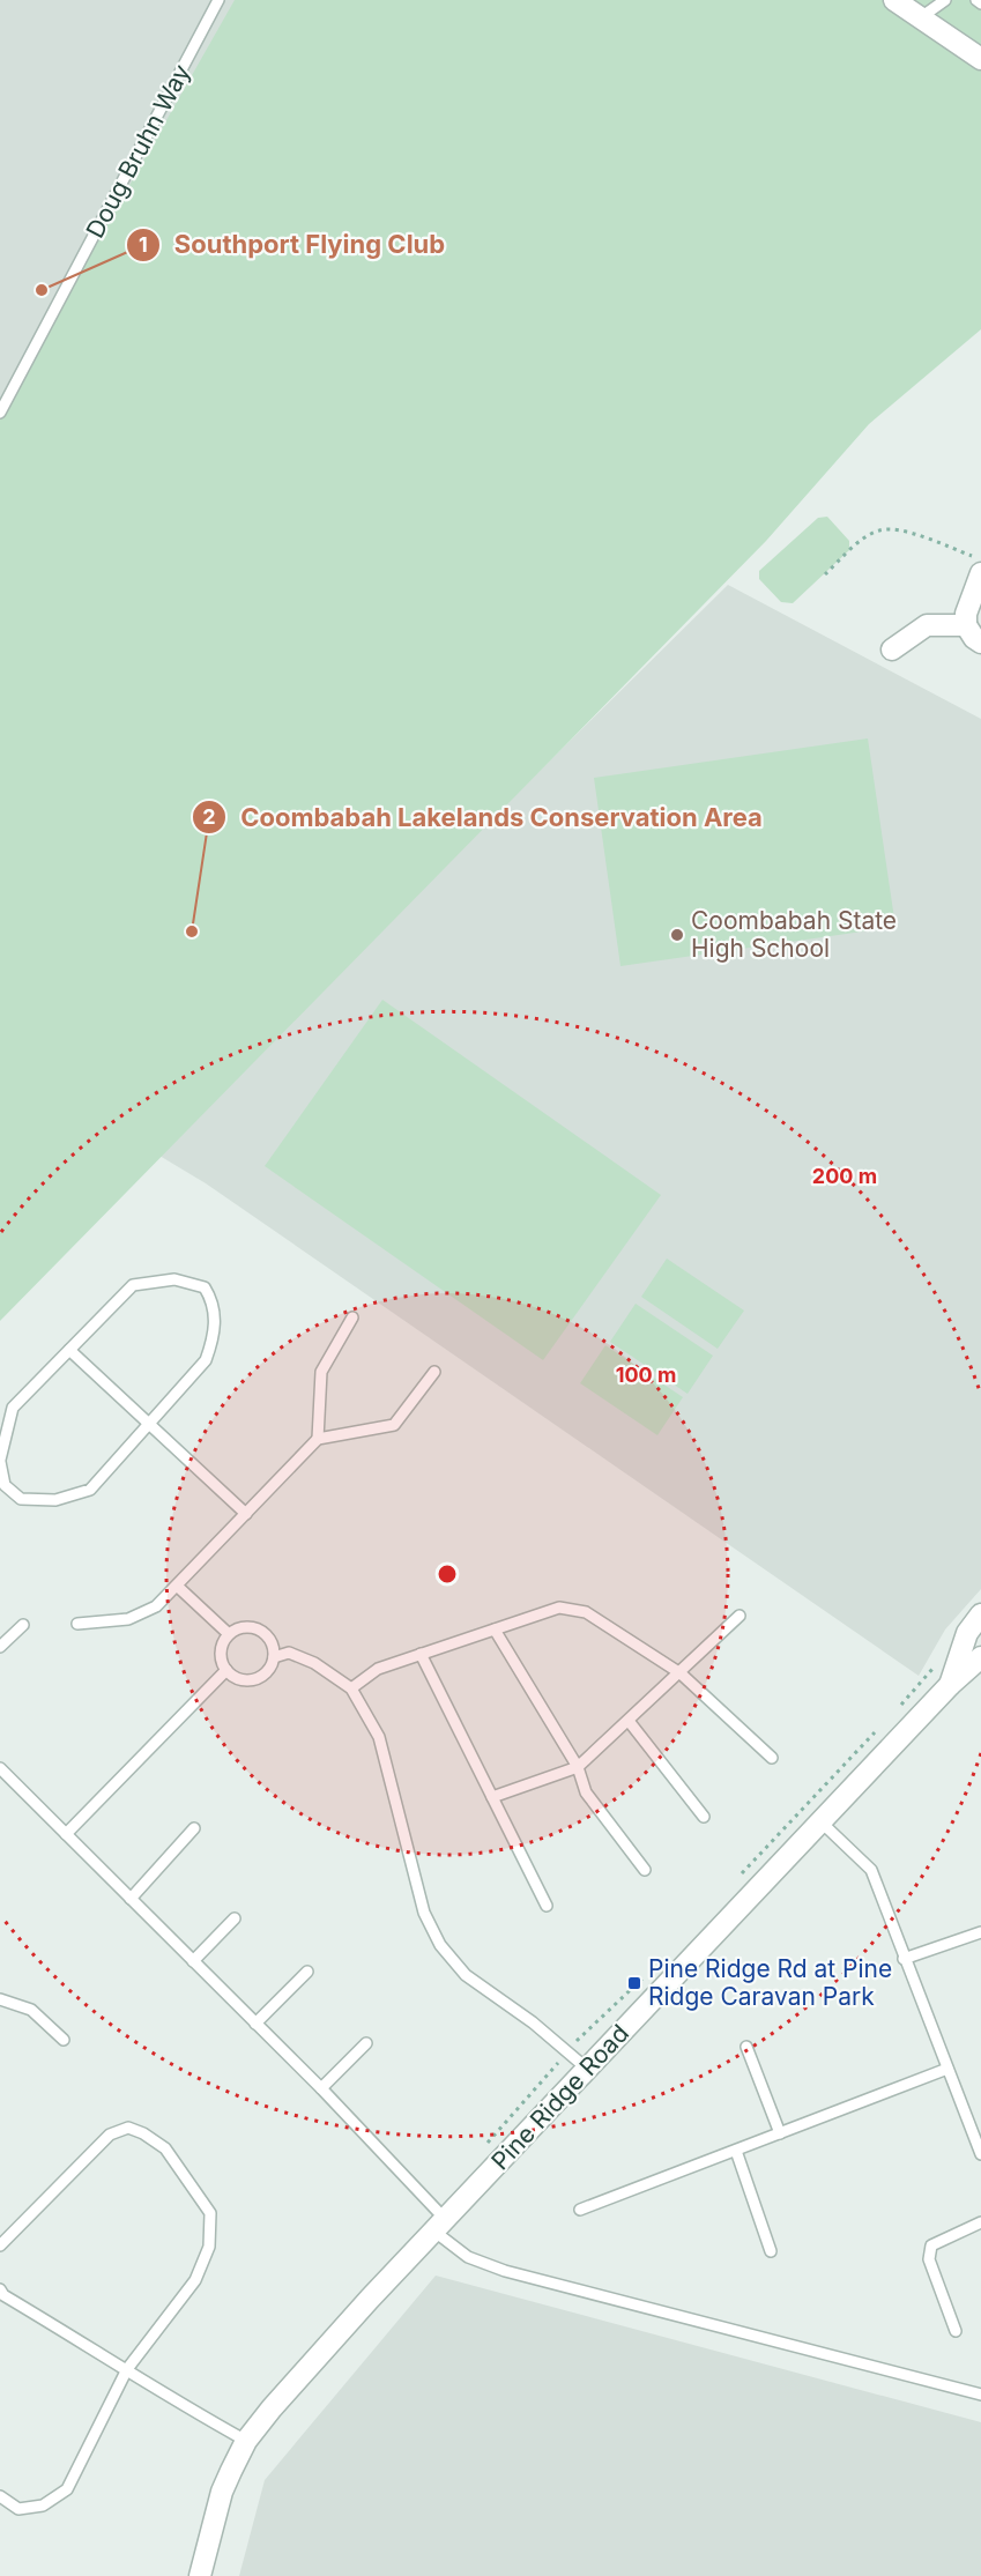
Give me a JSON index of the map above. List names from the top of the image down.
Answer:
{
  "streets": {
    "street": ["Pine Ridge Road"],
    "lane": ["Doug Bruhn Way"]
  },
  "places": {
    "other": ["Southport Flying Club", "Coombabah Lakelands Conservation Area", "Coombabah State High School"],
    "transit": ["Pine Ridge Rd at Pine Ridge Caravan Park"]
  },
  "rings": ["200 m", "100 m"]
}
